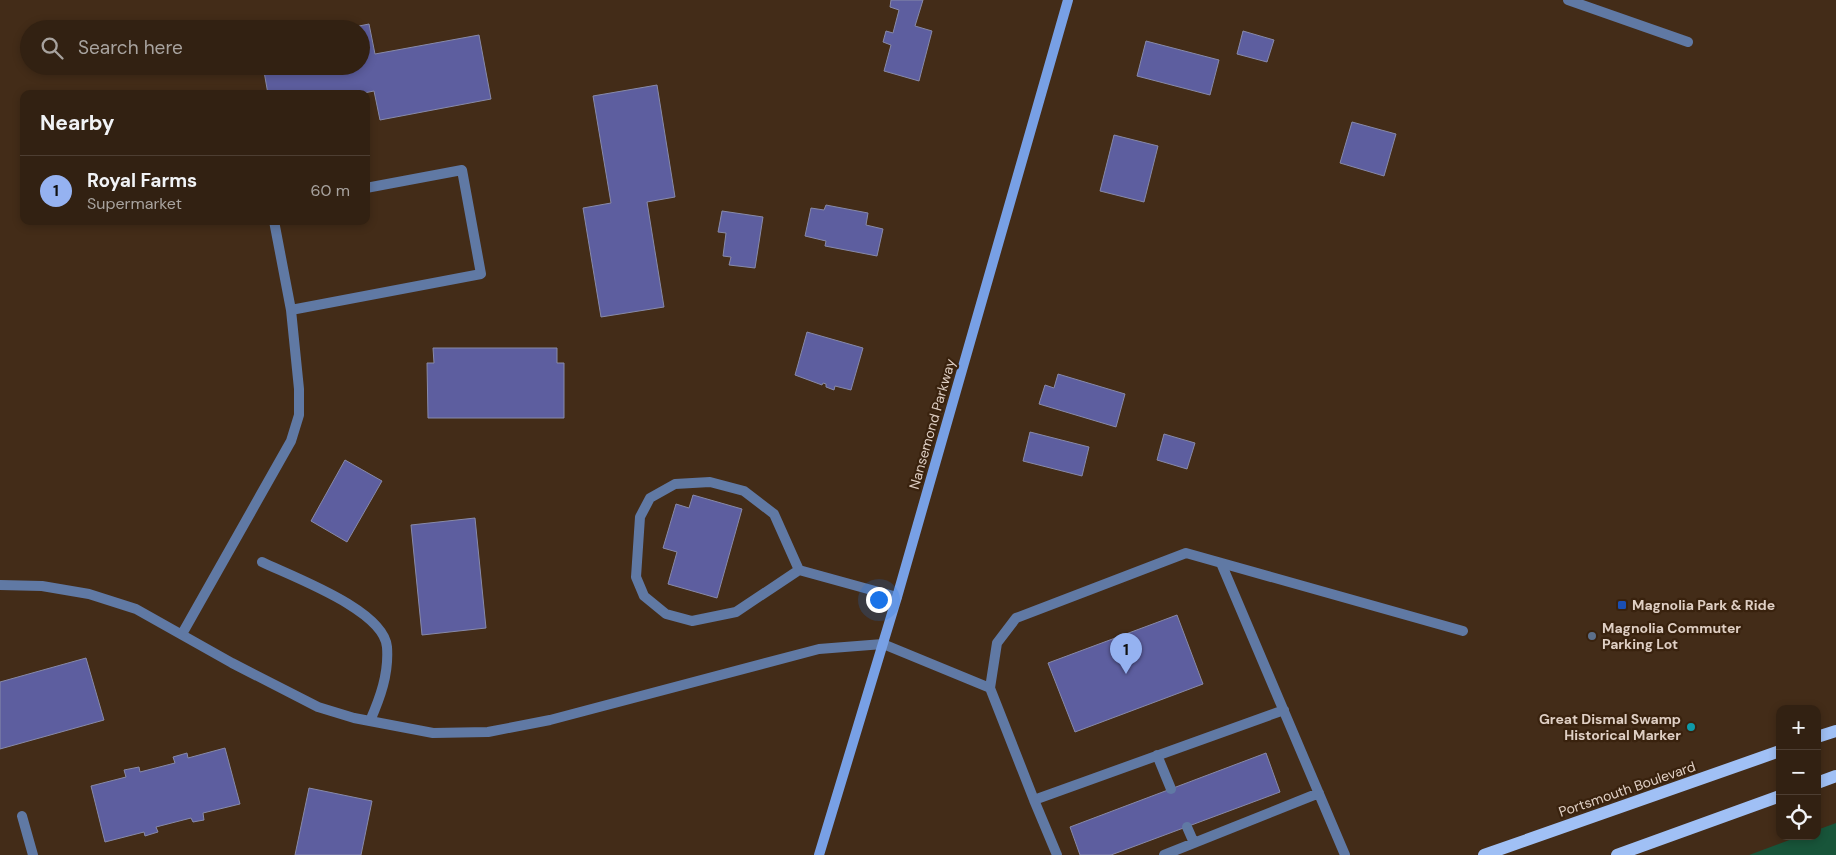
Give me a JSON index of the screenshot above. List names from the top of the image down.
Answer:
{
  "streets": {
    "main road": ["Nansemond Parkway", "Portsmouth Boulevard"]
  },
  "places": {
    "transit": ["Magnolia Park & Ride"],
    "other": ["Magnolia Commuter Parking Lot", "Great Dismal Swamp Historical Marker"]
  },
  "page": {
    "search": "Search here",
    "heading": "Nearby",
    "list": [
      {
        "mark": "1",
        "name": "Royal Farms",
        "note": "Supermarket",
        "value": "60 m"
      }
    ],
    "pins": "1",
    "map_buttons": ["+", "−"]
  }
}
